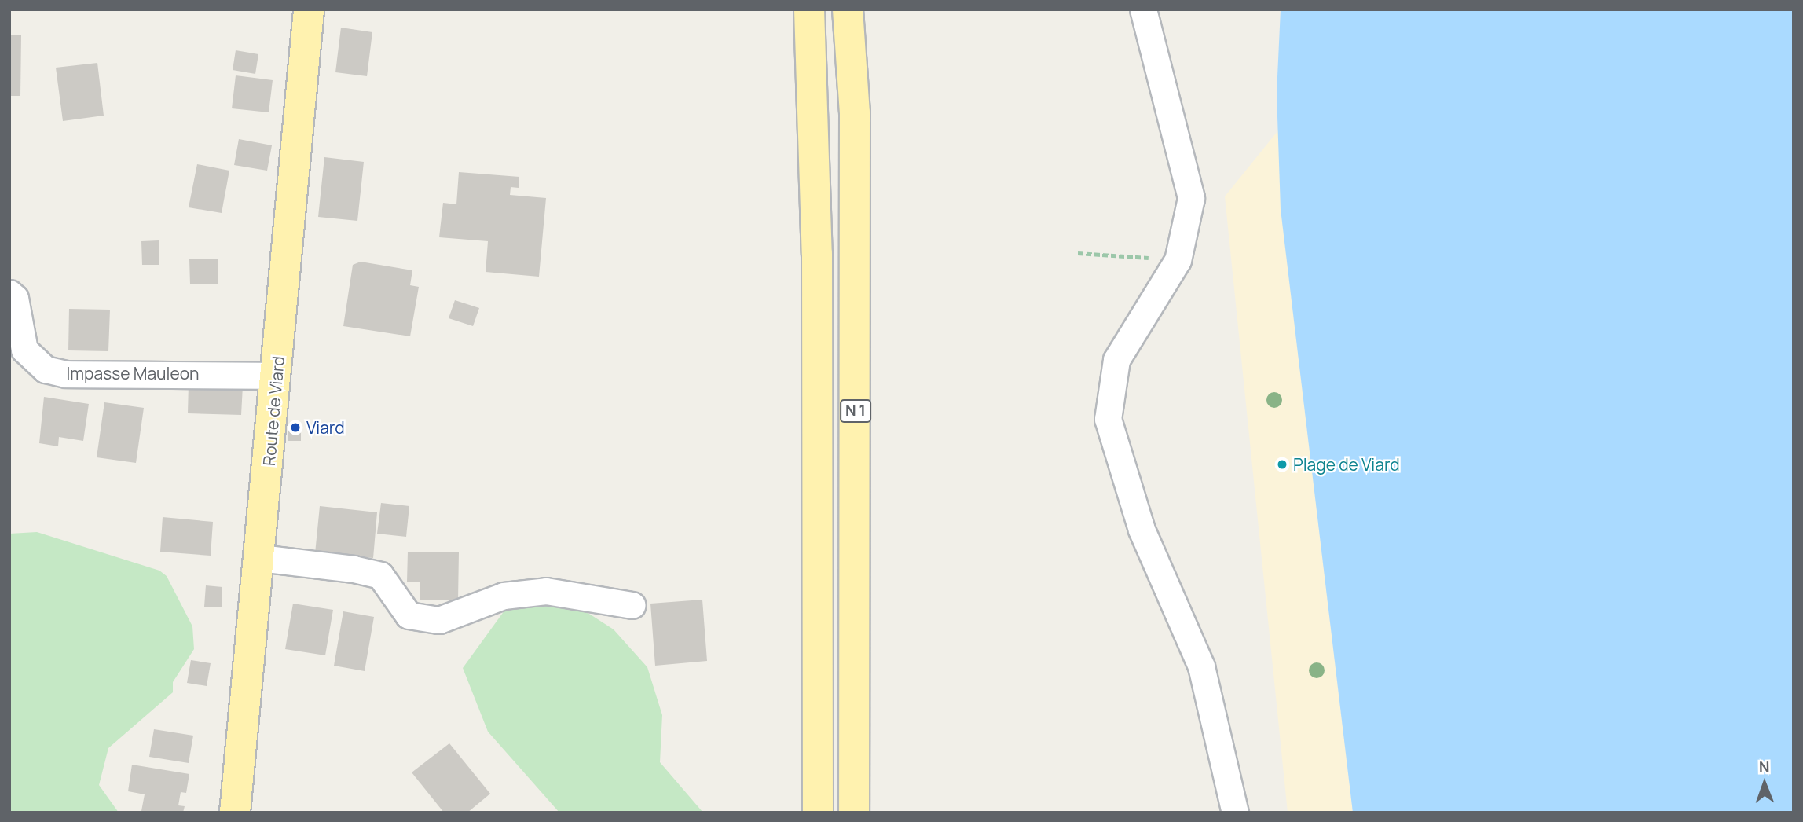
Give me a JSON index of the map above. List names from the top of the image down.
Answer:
{
  "streets": {
    "main road": ["Route de Viard", "N 1"],
    "street": ["Impasse Mauleon"]
  },
  "crossings": [
    ["Impasse Mauleon", "Route de Viard"]
  ],
  "places": ["Viard", "Plage de Viard"],
  "north": "top"
}
